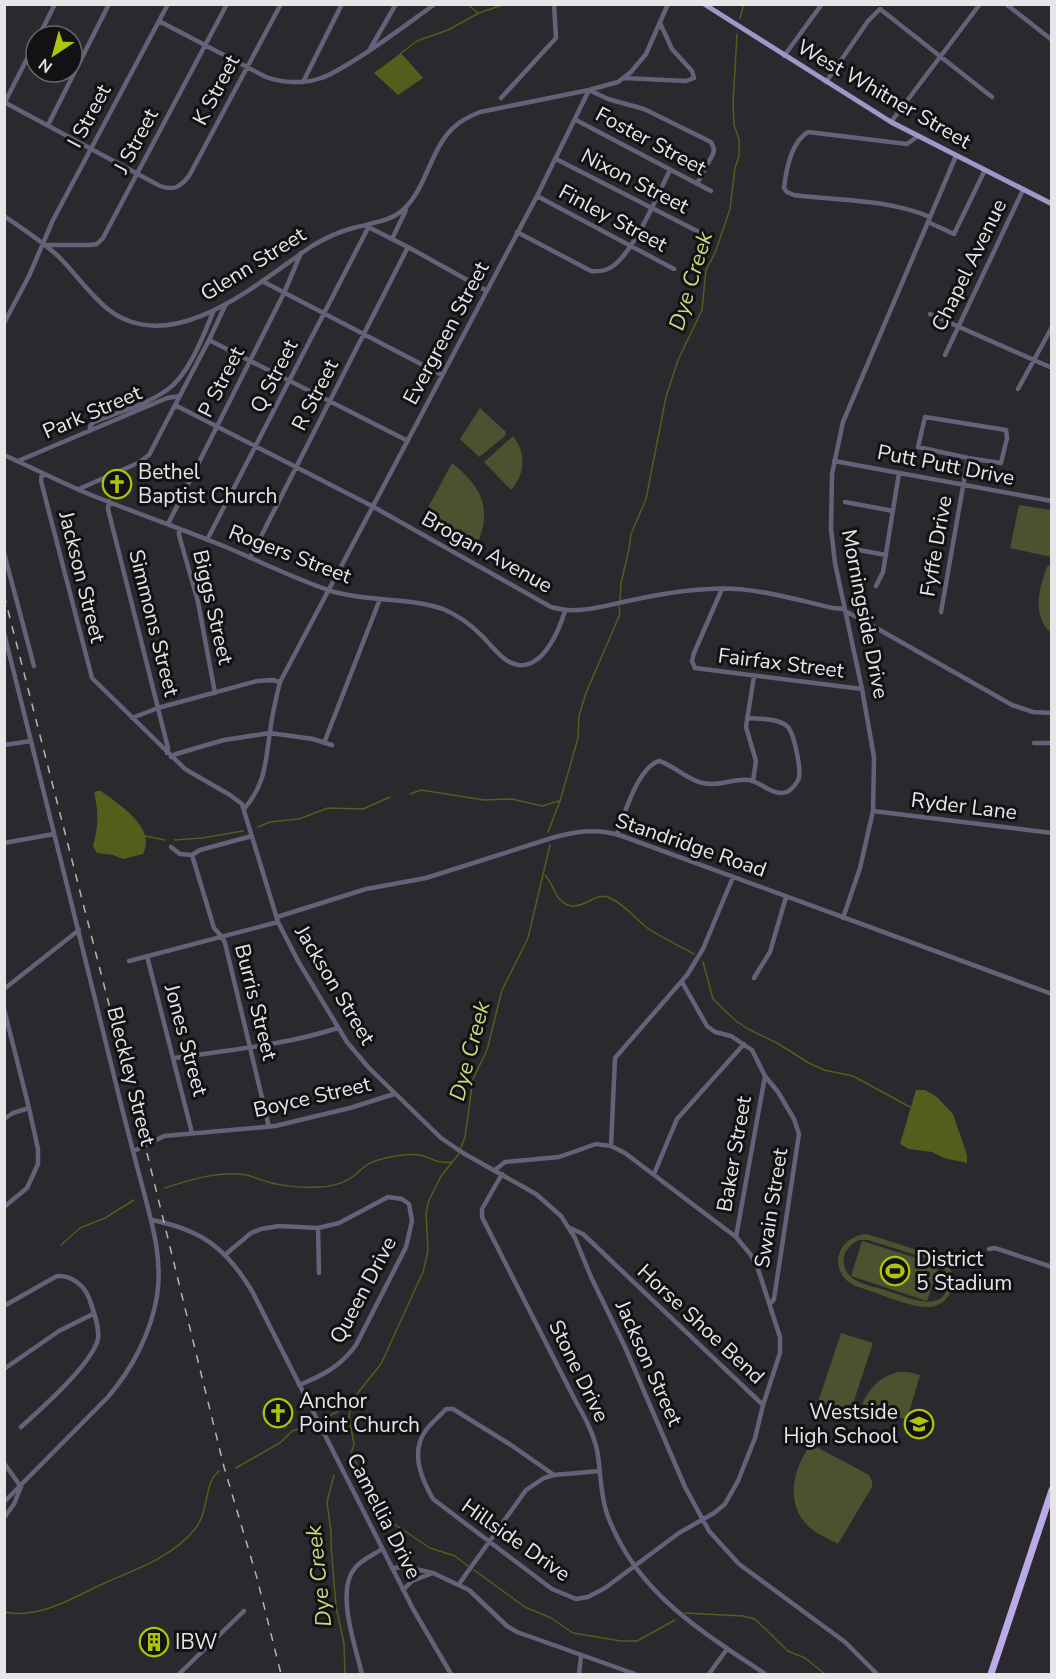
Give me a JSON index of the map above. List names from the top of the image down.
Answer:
{
  "streets": {
    "main road": ["West Whitner Street"],
    "street": [
      "K Street",
      "I Street",
      "J Street",
      "Foster Street",
      "Nixon Street",
      "Finley Street",
      "Glenn Street",
      "Chapel Avenue",
      "Evergreen Street",
      "Q Street",
      "P Street",
      "R Street",
      "Park Street",
      "Putt Putt Drive",
      "Fyffe Drive",
      "Brogan Avenue",
      "Rogers Street",
      "Jackson Street",
      "Biggs Street",
      "Morningside Drive",
      "Simmons Street",
      "Fairfax Street",
      "Ryder Lane",
      "Standridge Road",
      "Burris Street",
      "Jones Street",
      "Bleckley Street",
      "Boyce Street",
      "Baker Street",
      "Swain Street",
      "Queen Drive",
      "Horse Shoe Bend",
      "Stone Drive",
      "Camellia Drive",
      "Hillside Drive"
    ]
  },
  "crossings": [
    ["K Street", "J Street"],
    ["West Whitner Street", "Chapel Avenue"],
    ["West Whitner Street", "Morningside Drive"],
    ["I Street", "J Street"],
    ["I Street", "Glenn Street"],
    ["J Street", "Glenn Street"],
    ["Foster Street", "Evergreen Street"],
    ["Nixon Street", "Evergreen Street"],
    ["Finley Street", "Evergreen Street"],
    ["Glenn Street", "Evergreen Street"],
    ["Glenn Street", "Q Street"],
    ["Glenn Street", "P Street"],
    ["Evergreen Street", "Brogan Avenue"],
    ["Evergreen Street", "Rogers Street"],
    ["Evergreen Street", "Jackson Street"],
    ["Q Street", "Brogan Avenue"],
    ["Q Street", "Rogers Street"],
    ["P Street", "Brogan Avenue"],
    ["P Street", "Rogers Street"],
    ["R Street", "Brogan Avenue"],
    ["R Street", "Rogers Street"],
    ["Park Street", "Rogers Street"],
    ["Putt Putt Drive", "Fyffe Drive"],
    ["Putt Putt Drive", "Morningside Drive"],
    ["Brogan Avenue", "Rogers Street"],
    ["Brogan Avenue", "Morningside Drive"],
    ["Brogan Avenue", "Fairfax Street"],
    ["Rogers Street", "Jackson Street"],
    ["Rogers Street", "Biggs Street"],
    ["Rogers Street", "Simmons Street"],
    ["Jackson Street", "Simmons Street"],
    ["Jackson Street", "Standridge Road"],
    ["Jackson Street", "Boyce Street"],
    ["Jackson Street", "Horse Shoe Bend"],
    ["Jackson Street", "Stone Drive"],
    ["Jackson Street", "Hillside Drive"],
    ["Morningside Drive", "Fairfax Street"],
    ["Morningside Drive", "Ryder Lane"],
    ["Morningside Drive", "Standridge Road"],
    ["Standridge Road", "Burris Street"],
    ["Standridge Road", "Jones Street"],
    ["Burris Street", "Boyce Street"],
    ["Jones Street", "Boyce Street"],
    ["Bleckley Street", "Boyce Street"],
    ["Bleckley Street", "Camellia Drive"],
    ["Baker Street", "Swain Street"],
    ["Baker Street", "Horse Shoe Bend"],
    ["Swain Street", "Horse Shoe Bend"],
    ["Queen Drive", "Camellia Drive"],
    ["Horse Shoe Bend", "Hillside Drive"],
    ["Stone Drive", "Hillside Drive"]
  ],
  "water": ["Dye Creek"],
  "places": {
    "church": ["Bethel Baptist Church", "Anchor Point Church"],
    "sports": ["District 5 Stadium"],
    "school or university": ["Westside High School"],
    "building": ["IBW"]
  },
  "north": "bottom left"
}
